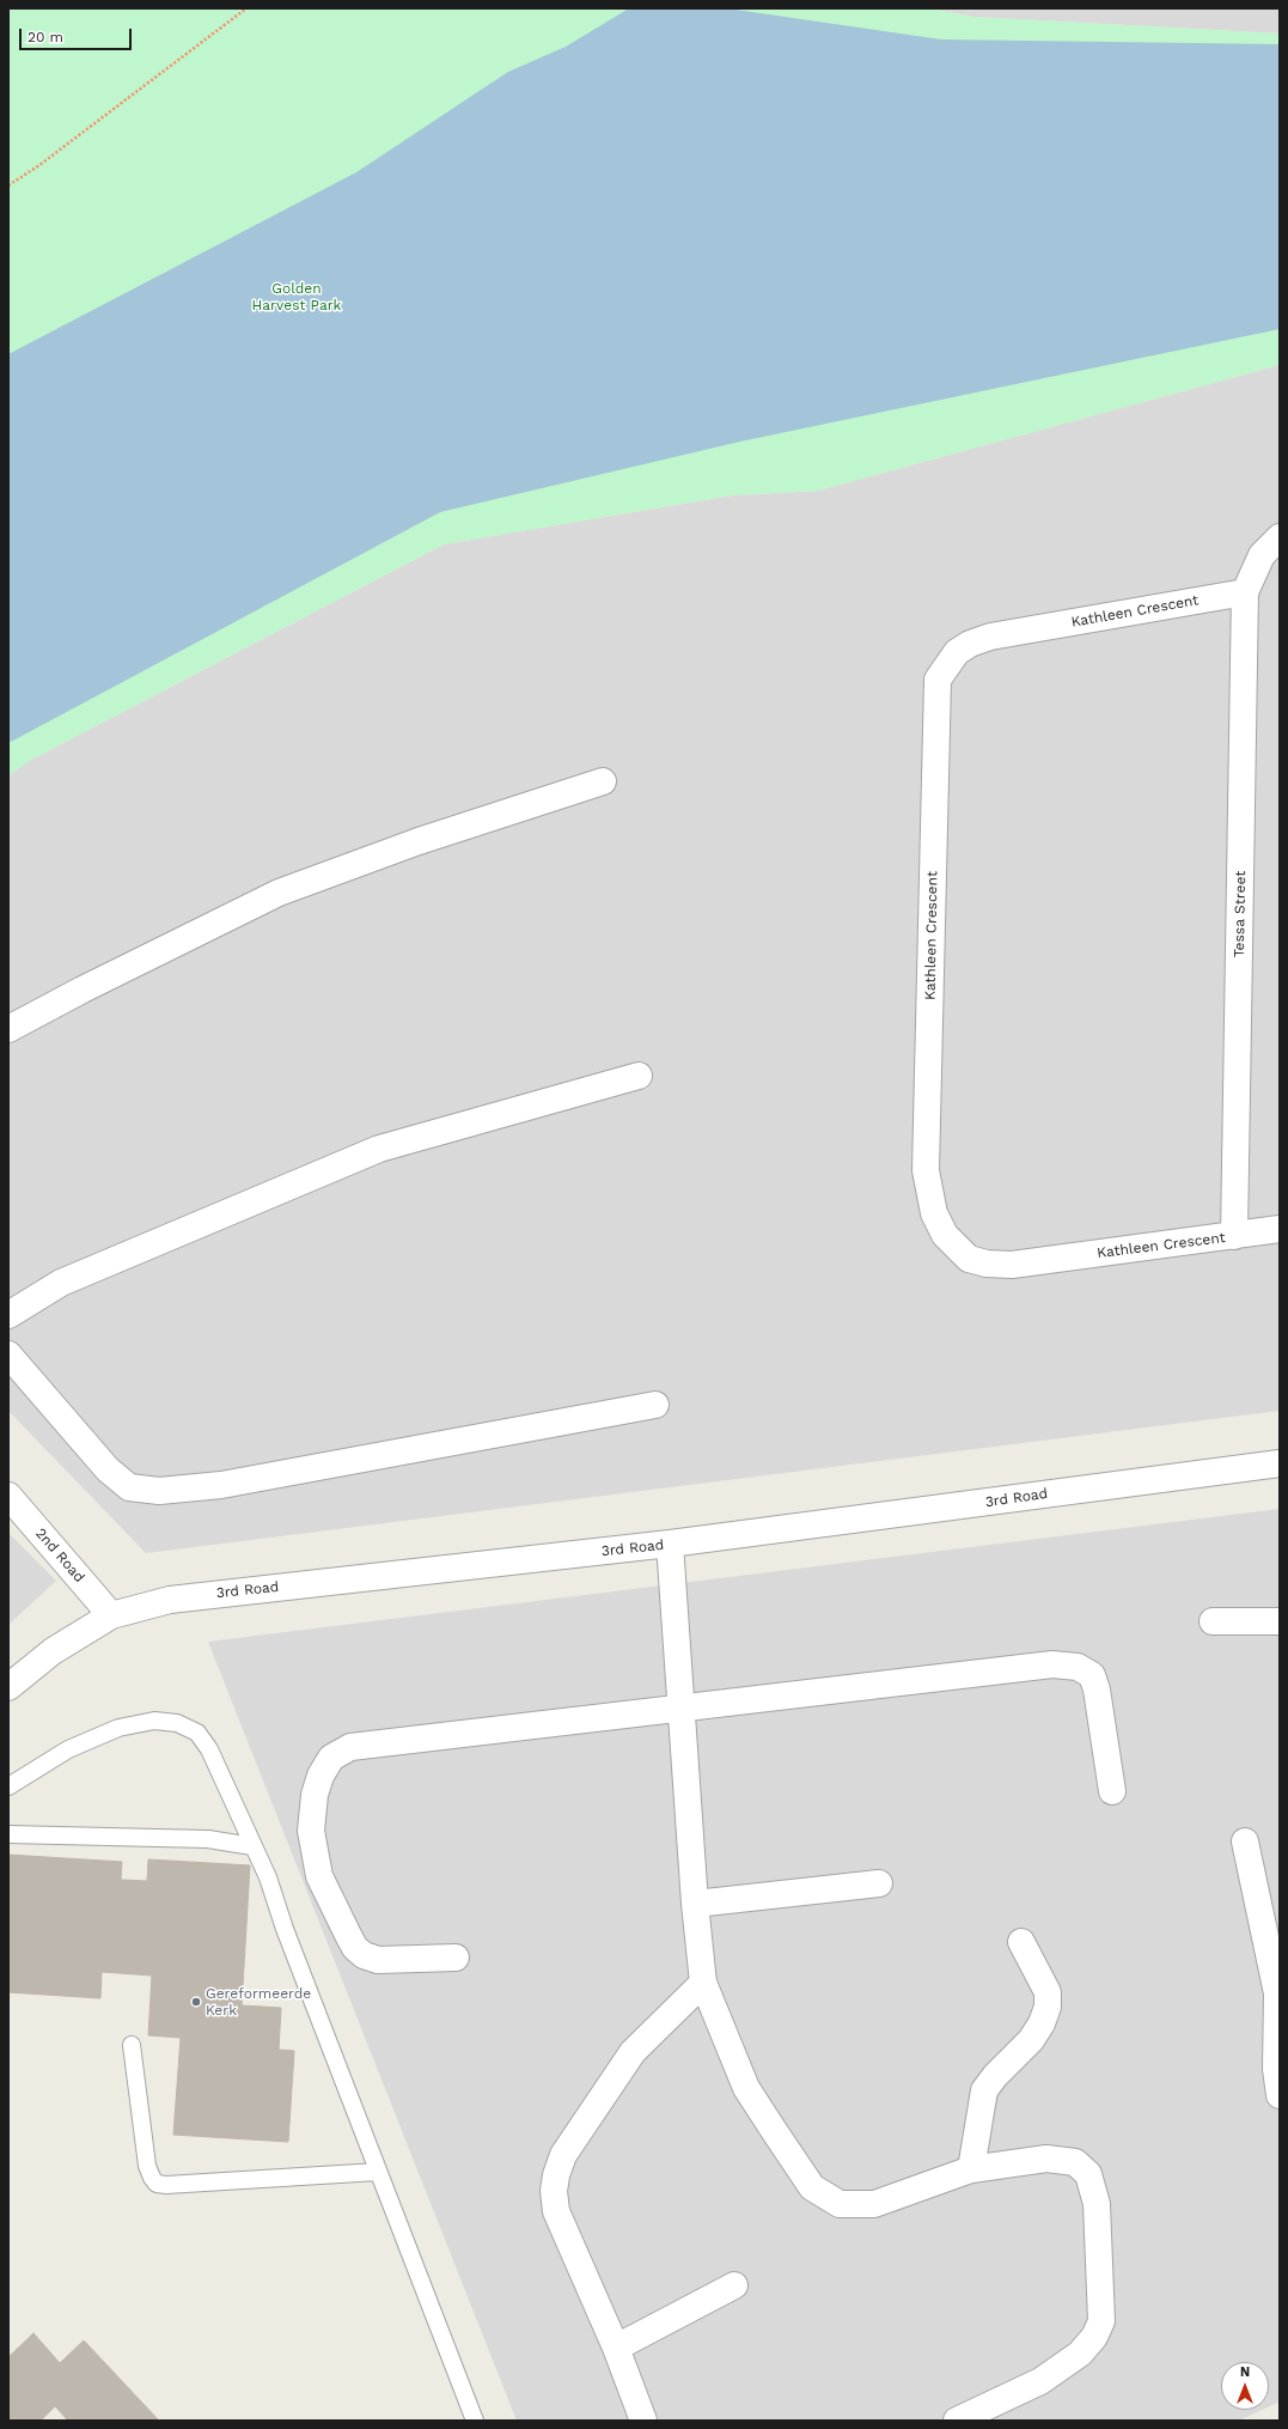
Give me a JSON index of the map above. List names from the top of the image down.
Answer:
{
  "streets": {
    "street": [
      "Kathleen Crescent",
      "Tessa Street",
      "3rd Road",
      "2nd Road"
    ]
  },
  "crossings": [
    ["Kathleen Crescent", "Tessa Street"],
    ["3rd Road", "2nd Road"]
  ],
  "parks": ["Golden Harvest Park"],
  "places": ["Gereformeerde Kerk"],
  "scale_bar": "20 m",
  "north": "top"
}
